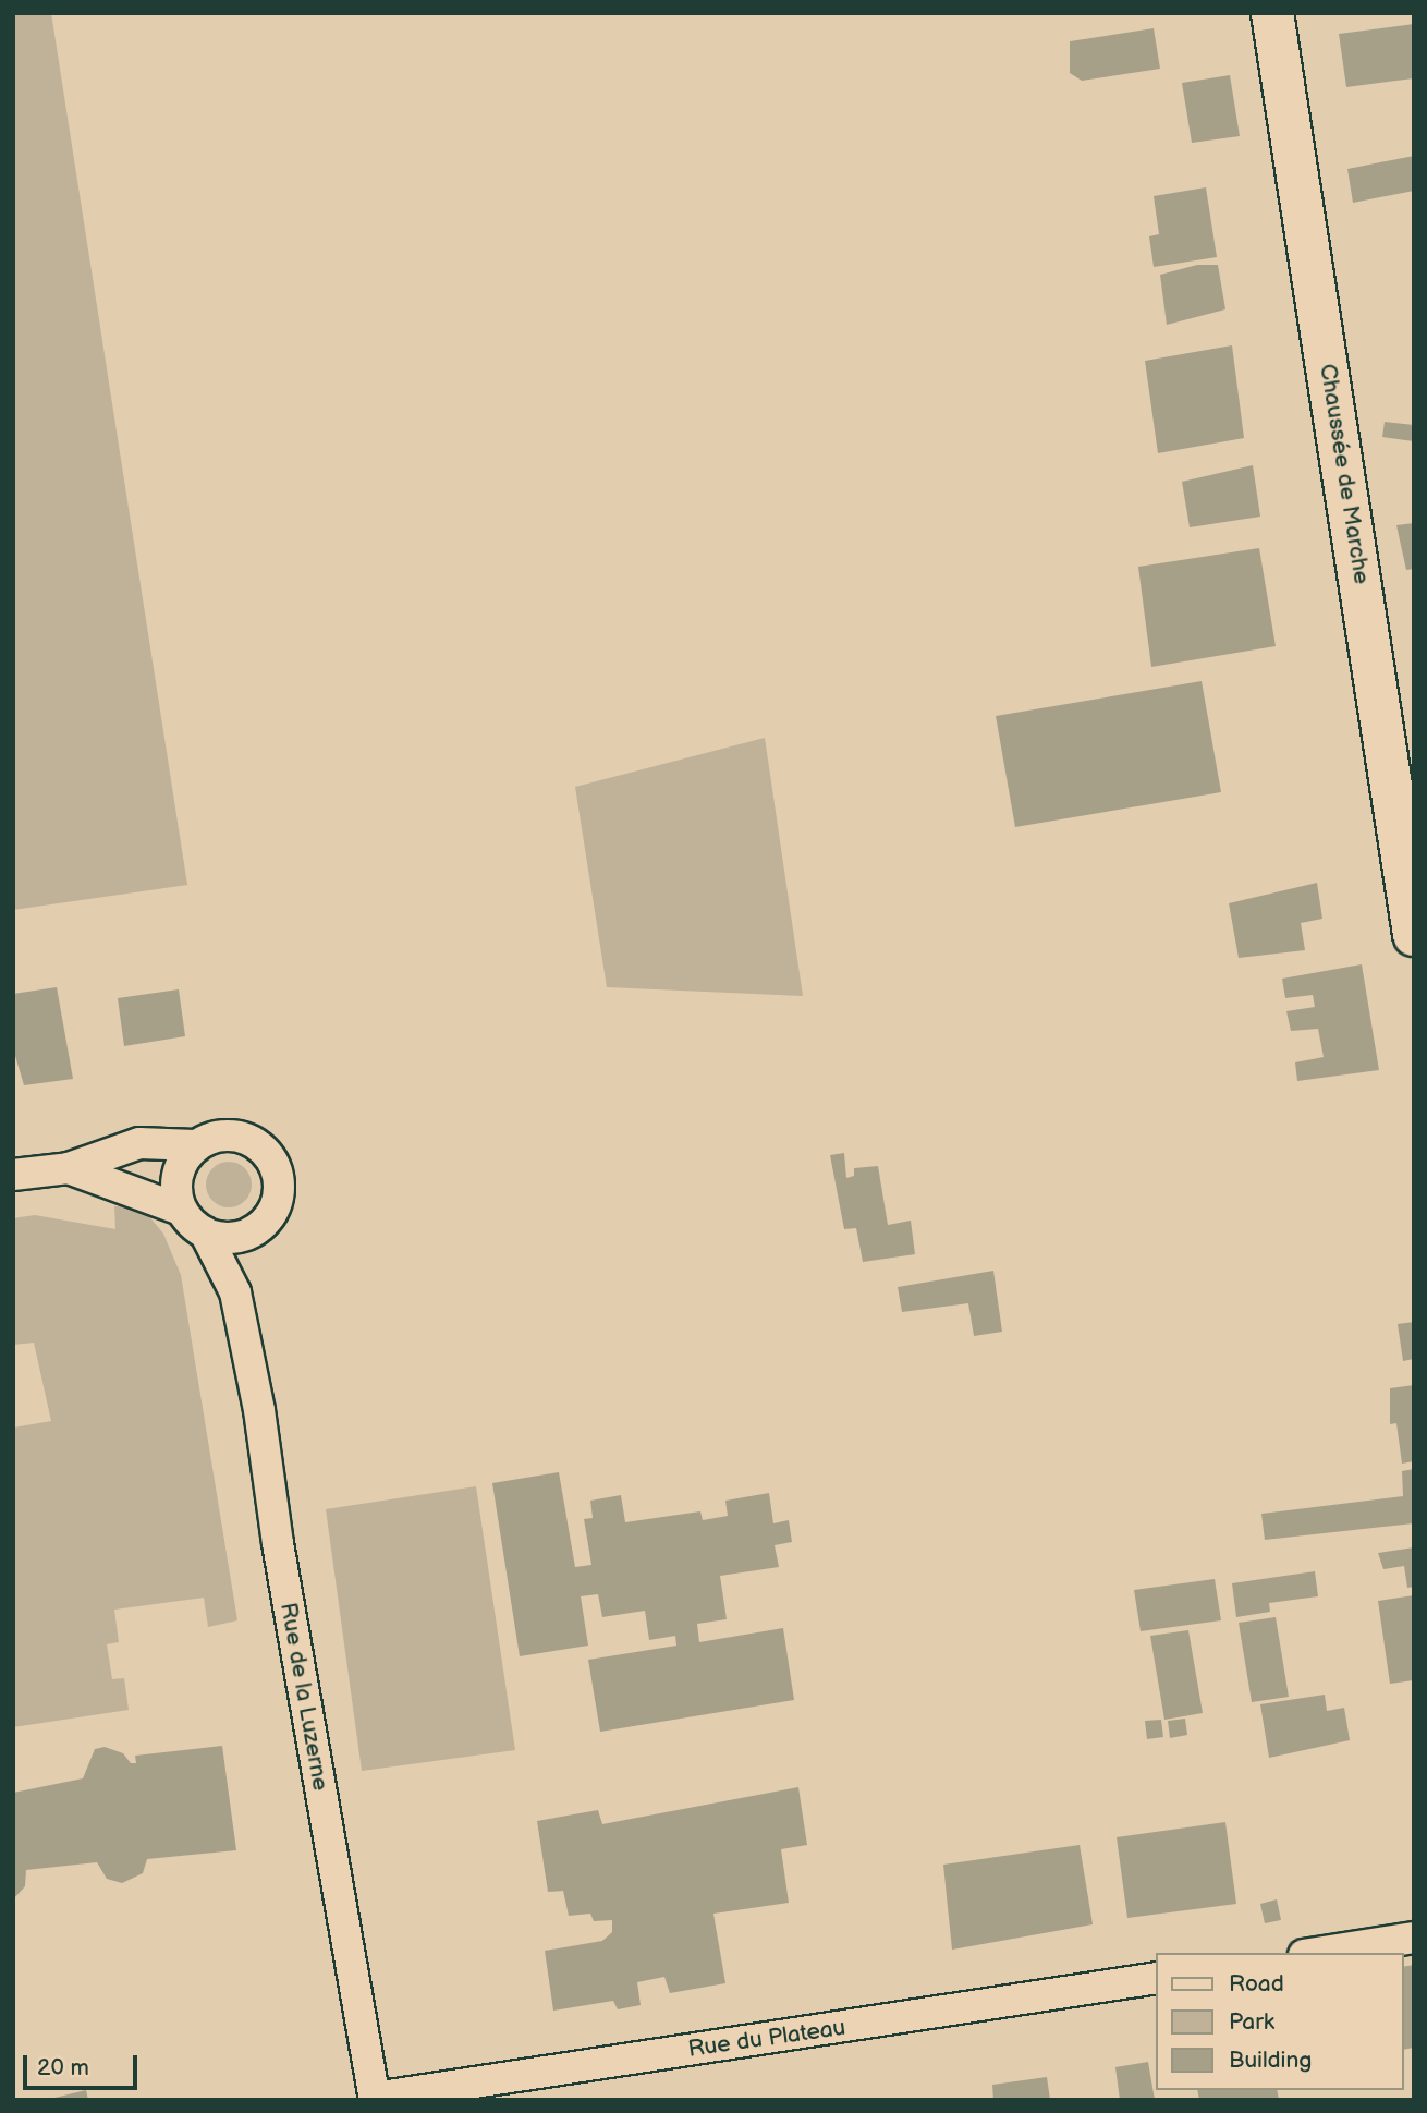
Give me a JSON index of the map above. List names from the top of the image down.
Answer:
{
  "streets": {
    "main road": ["Chaussée de Marche"],
    "street": ["Rue de la Luzerne", "Rue du Plateau"]
  },
  "crossings": [
    ["Rue de la Luzerne", "Rue du Plateau"]
  ],
  "legend": ["Road", "Park", "Building"],
  "scale_bar": "20 m"
}
